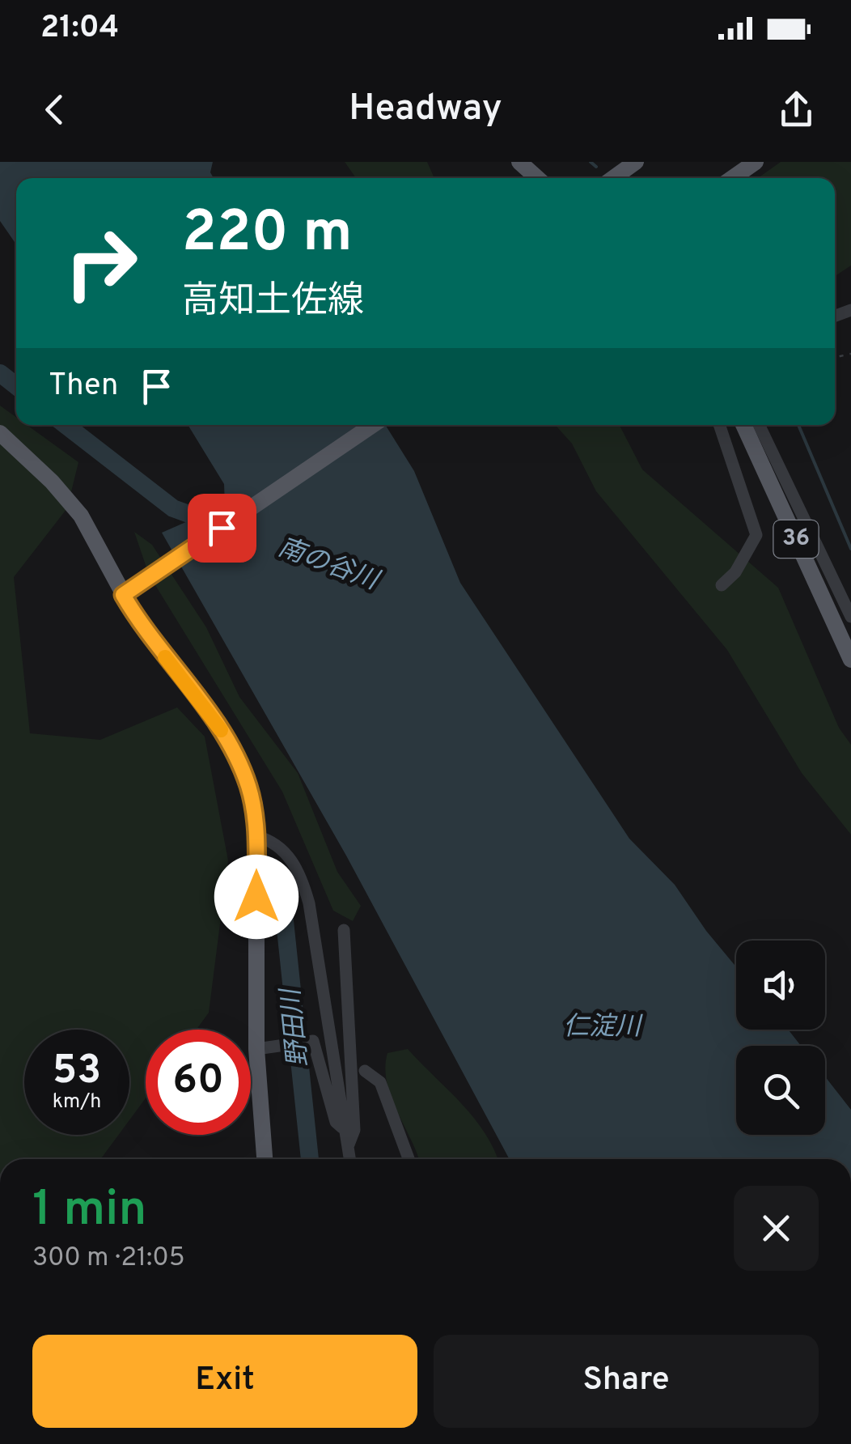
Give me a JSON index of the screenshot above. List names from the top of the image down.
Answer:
{
  "streets": {
    "main road": ["36"]
  },
  "water": ["南の谷川", "野田川", "仁淀川"],
  "page": {
    "status": "21:04",
    "header": "Headway",
    "turn": ["220 m", "高知土佐線"],
    "then": "Then",
    "speed": "53 km/h",
    "limit": "60",
    "heading": ["1 min", "300 m · 21:05"],
    "buttons": ["Exit", "Share"]
  }
}
